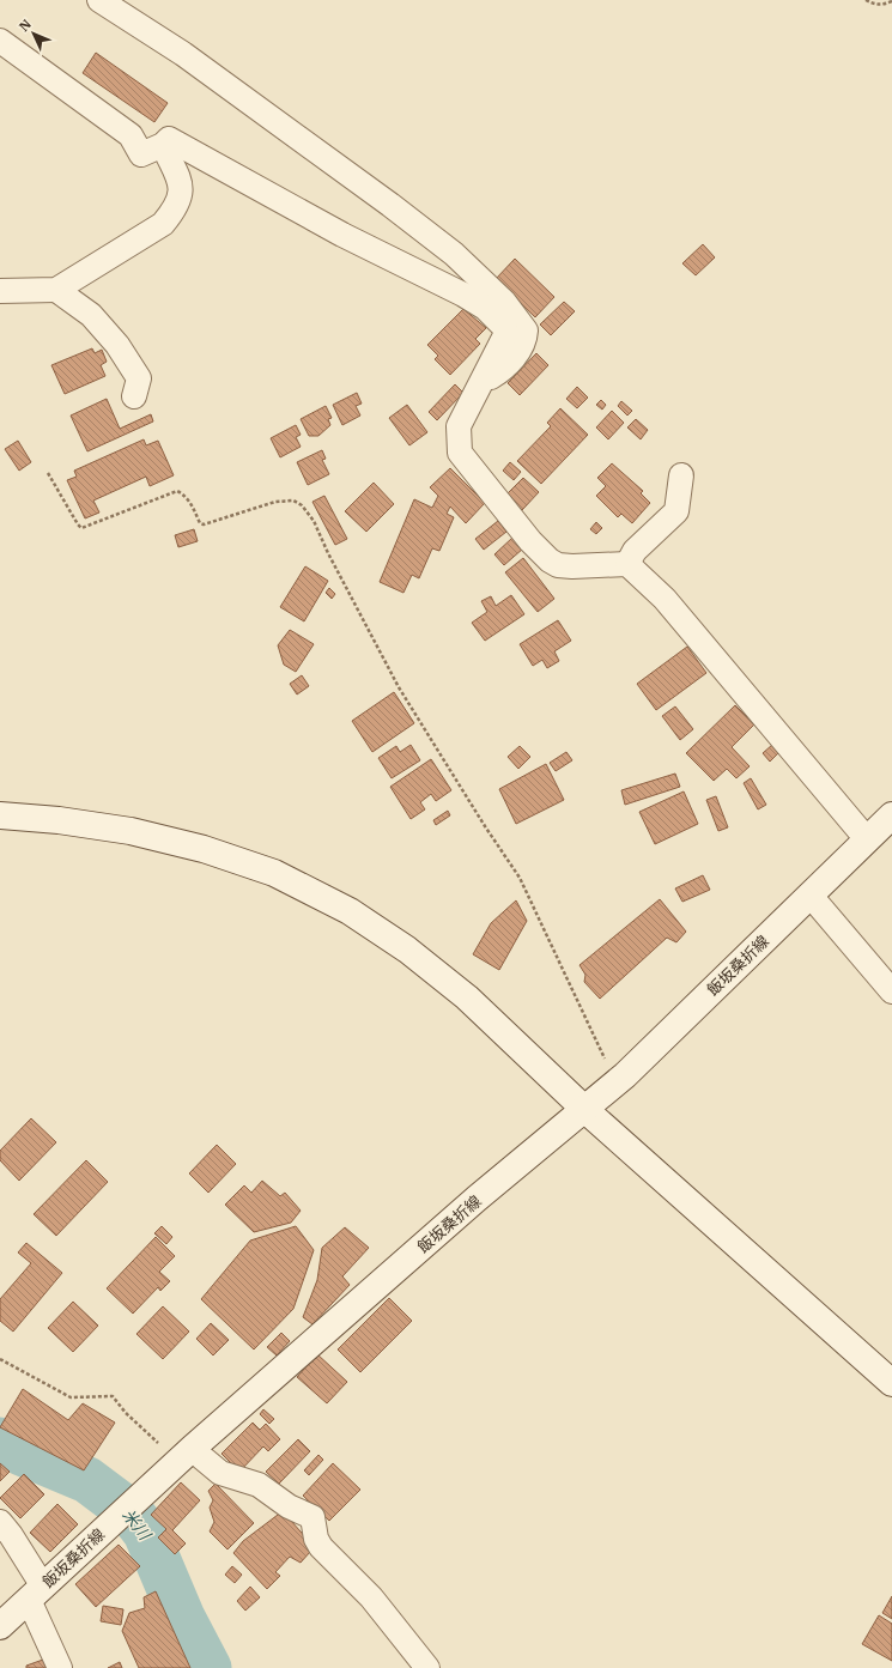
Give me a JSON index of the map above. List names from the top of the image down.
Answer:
{
  "streets": {
    "main road": ["飯坂桑折線"]
  },
  "water": ["米川"],
  "north": "top left"
}
